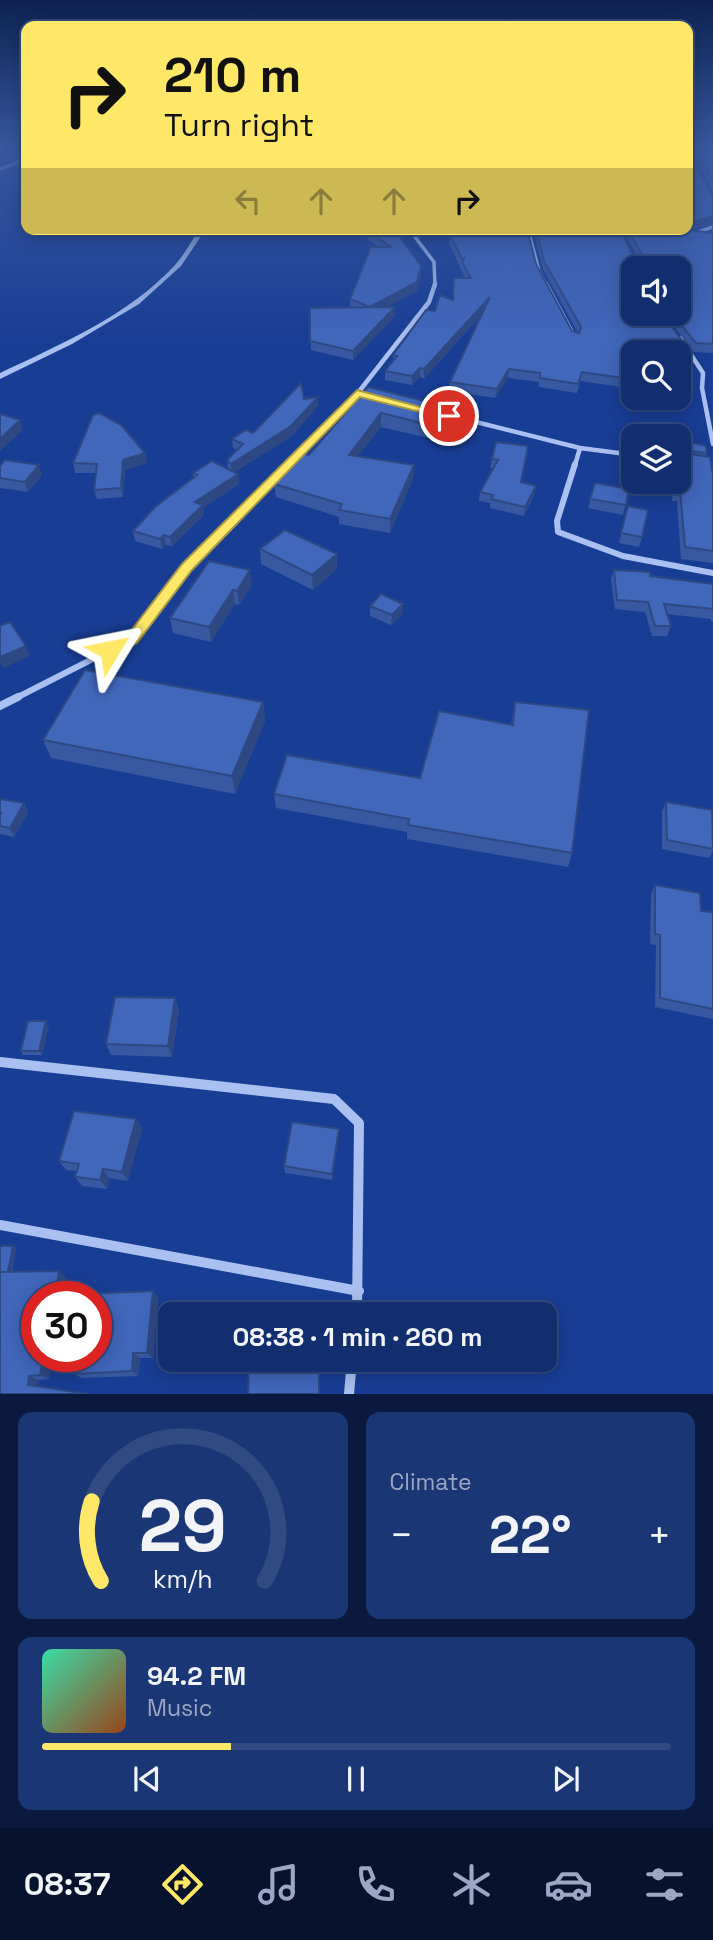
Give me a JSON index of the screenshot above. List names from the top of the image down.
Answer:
{
  "page": {
    "turn": ["210 m", "Turn right"],
    "limit": "30",
    "trip": "08:38 · 1 min · 260 m",
    "tile": "Climate",
    "heat": ["−", "22°", "+"],
    "song": ["94.2 FM", "Music"],
    "tabs": "08:37",
    "gauge": ["29", "km/h"]
  }
}
